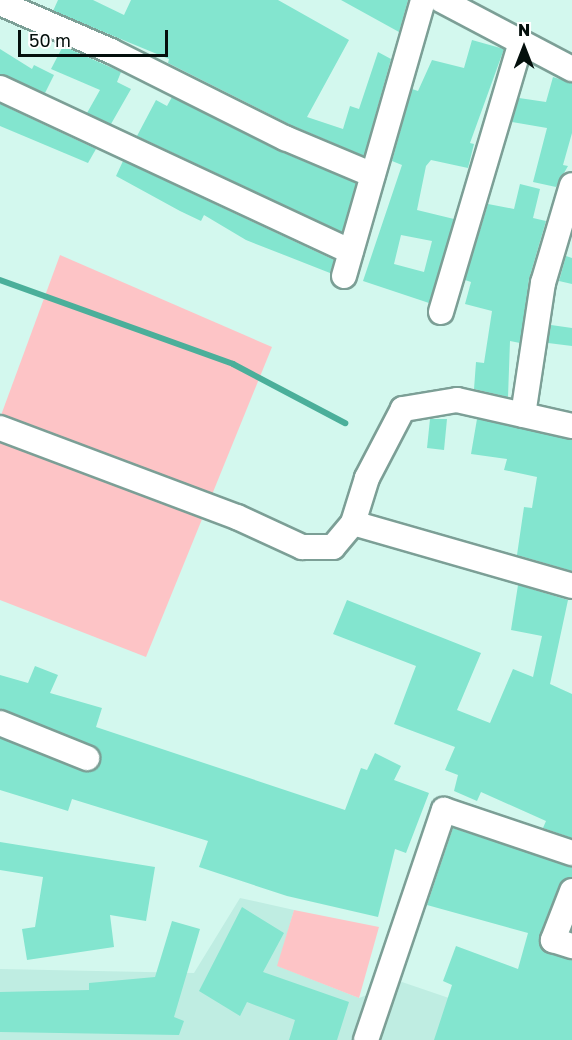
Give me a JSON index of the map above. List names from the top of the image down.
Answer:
{
  "scale_bar": "50 m",
  "north": "top"
}
